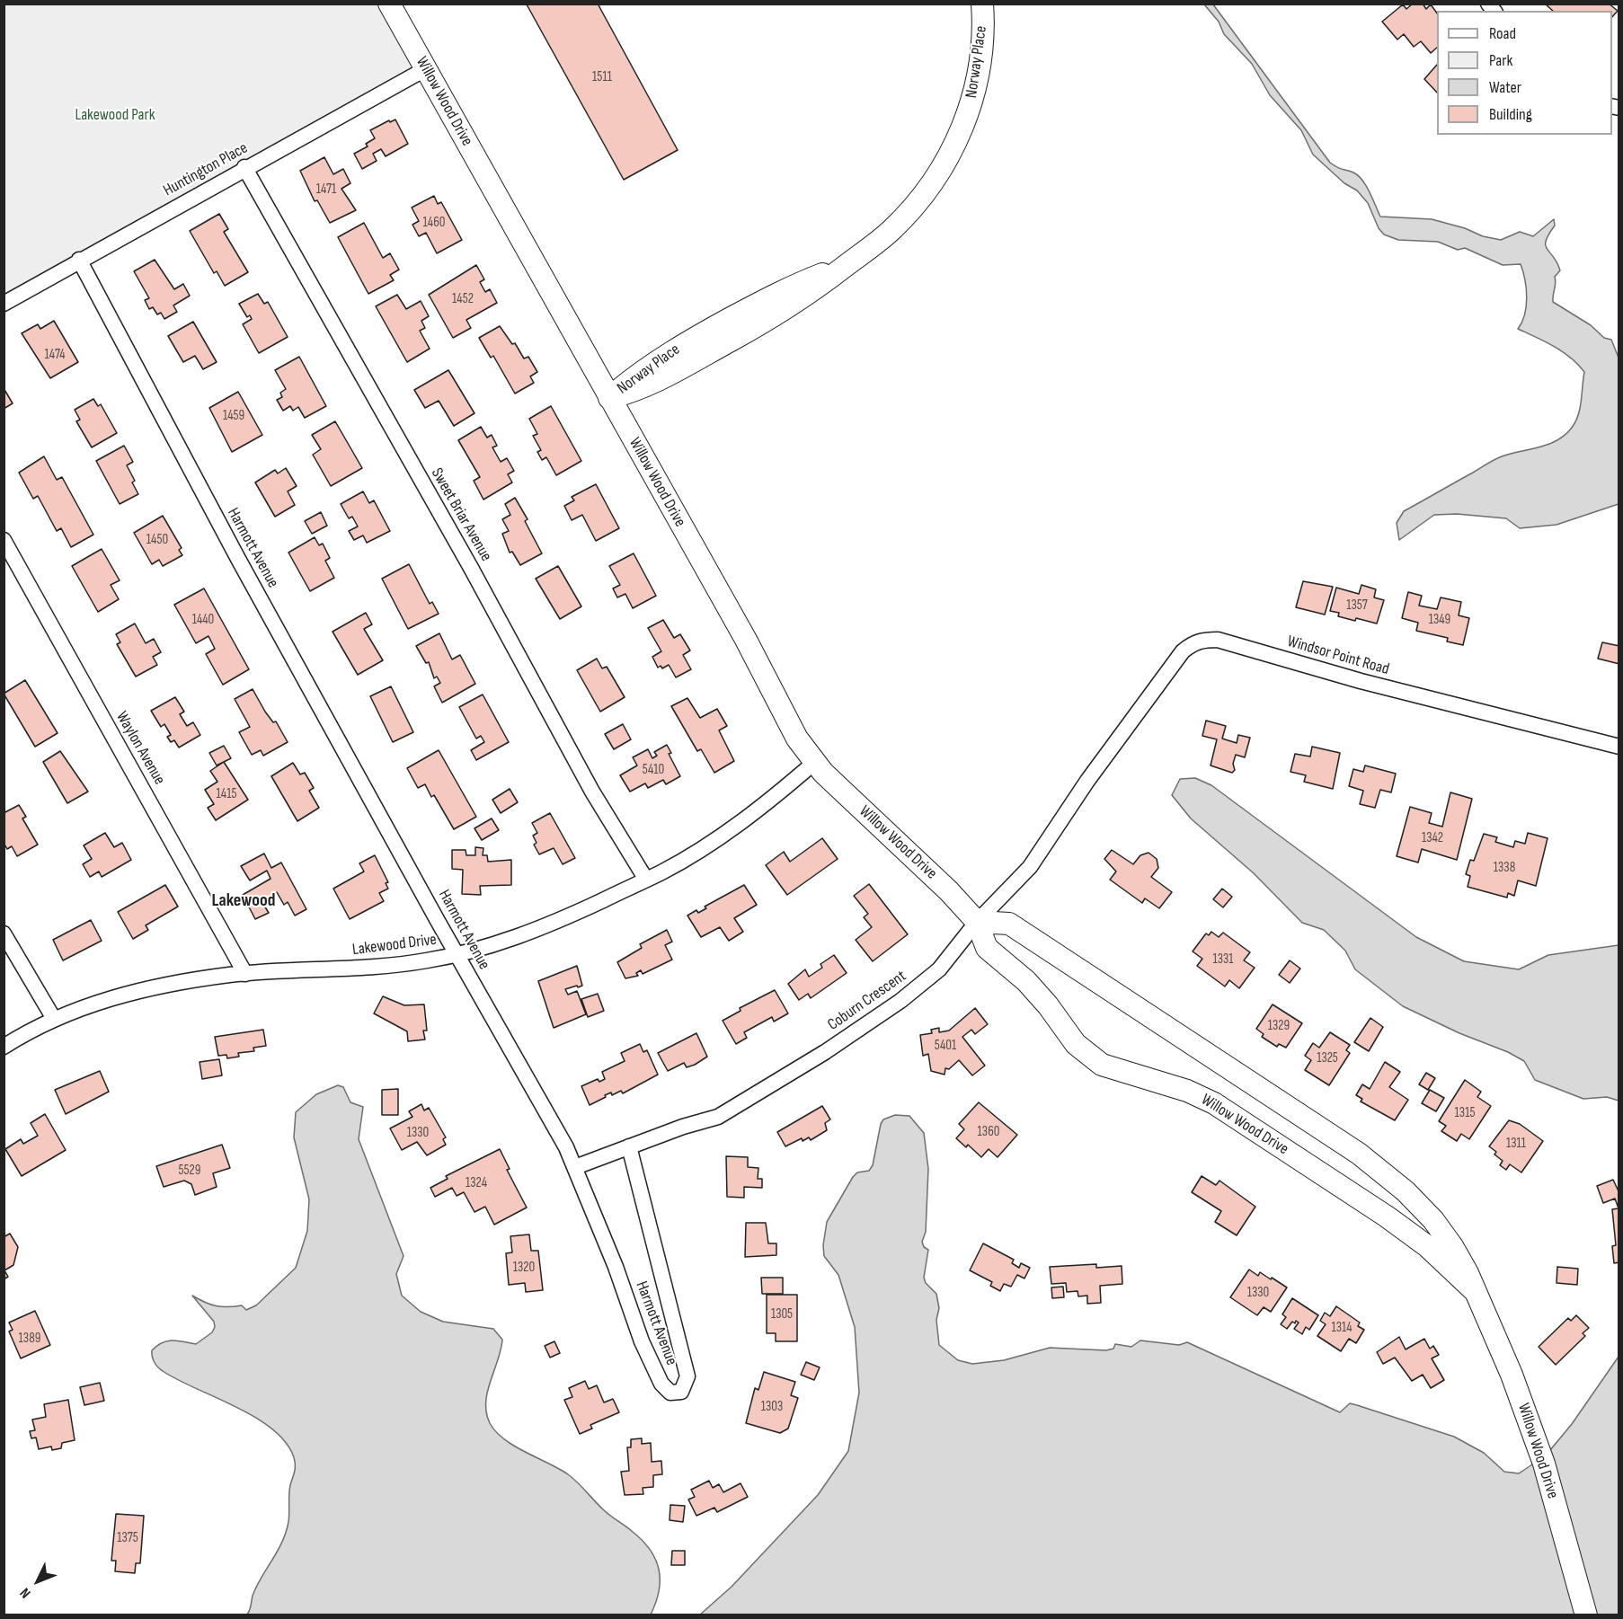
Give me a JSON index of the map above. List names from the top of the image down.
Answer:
{
  "streets": {
    "street": [
      "Norway Place",
      "Willow Wood Drive",
      "Huntington Place",
      "Sweet Briar Avenue",
      "Harmott Avenue",
      "Windsor Point Road",
      "Waylon Avenue",
      "Lakewood Drive",
      "Coburn Crescent"
    ]
  },
  "crossings": [
    ["Norway Place", "Willow Wood Drive"],
    ["Willow Wood Drive", "Huntington Place"],
    ["Willow Wood Drive", "Lakewood Drive"],
    ["Willow Wood Drive", "Coburn Crescent"],
    ["Huntington Place", "Sweet Briar Avenue"],
    ["Huntington Place", "Harmott Avenue"],
    ["Sweet Briar Avenue", "Lakewood Drive"],
    ["Harmott Avenue", "Lakewood Drive"],
    ["Harmott Avenue", "Coburn Crescent"],
    ["Windsor Point Road", "Coburn Crescent"],
    ["Waylon Avenue", "Lakewood Drive"]
  ],
  "districts": ["Lakewood"],
  "parks": ["Lakewood Park"],
  "house_numbers": [
    "1511",
    "1471",
    "1460",
    "1452",
    "1474",
    "1459",
    "1450",
    "1357",
    "1440",
    "1349",
    "5410",
    "1415",
    "1342",
    "1338",
    "1331",
    "1329",
    "5401",
    "1325",
    "1315",
    "1360",
    "1330",
    "1311",
    "5529",
    "1324",
    "1320",
    "1330",
    "1305",
    "1314",
    "1389",
    "1303",
    "1375"
  ],
  "legend": [
    "Road",
    "Park",
    "Water",
    "Building"
  ],
  "north": "bottom left"
}
